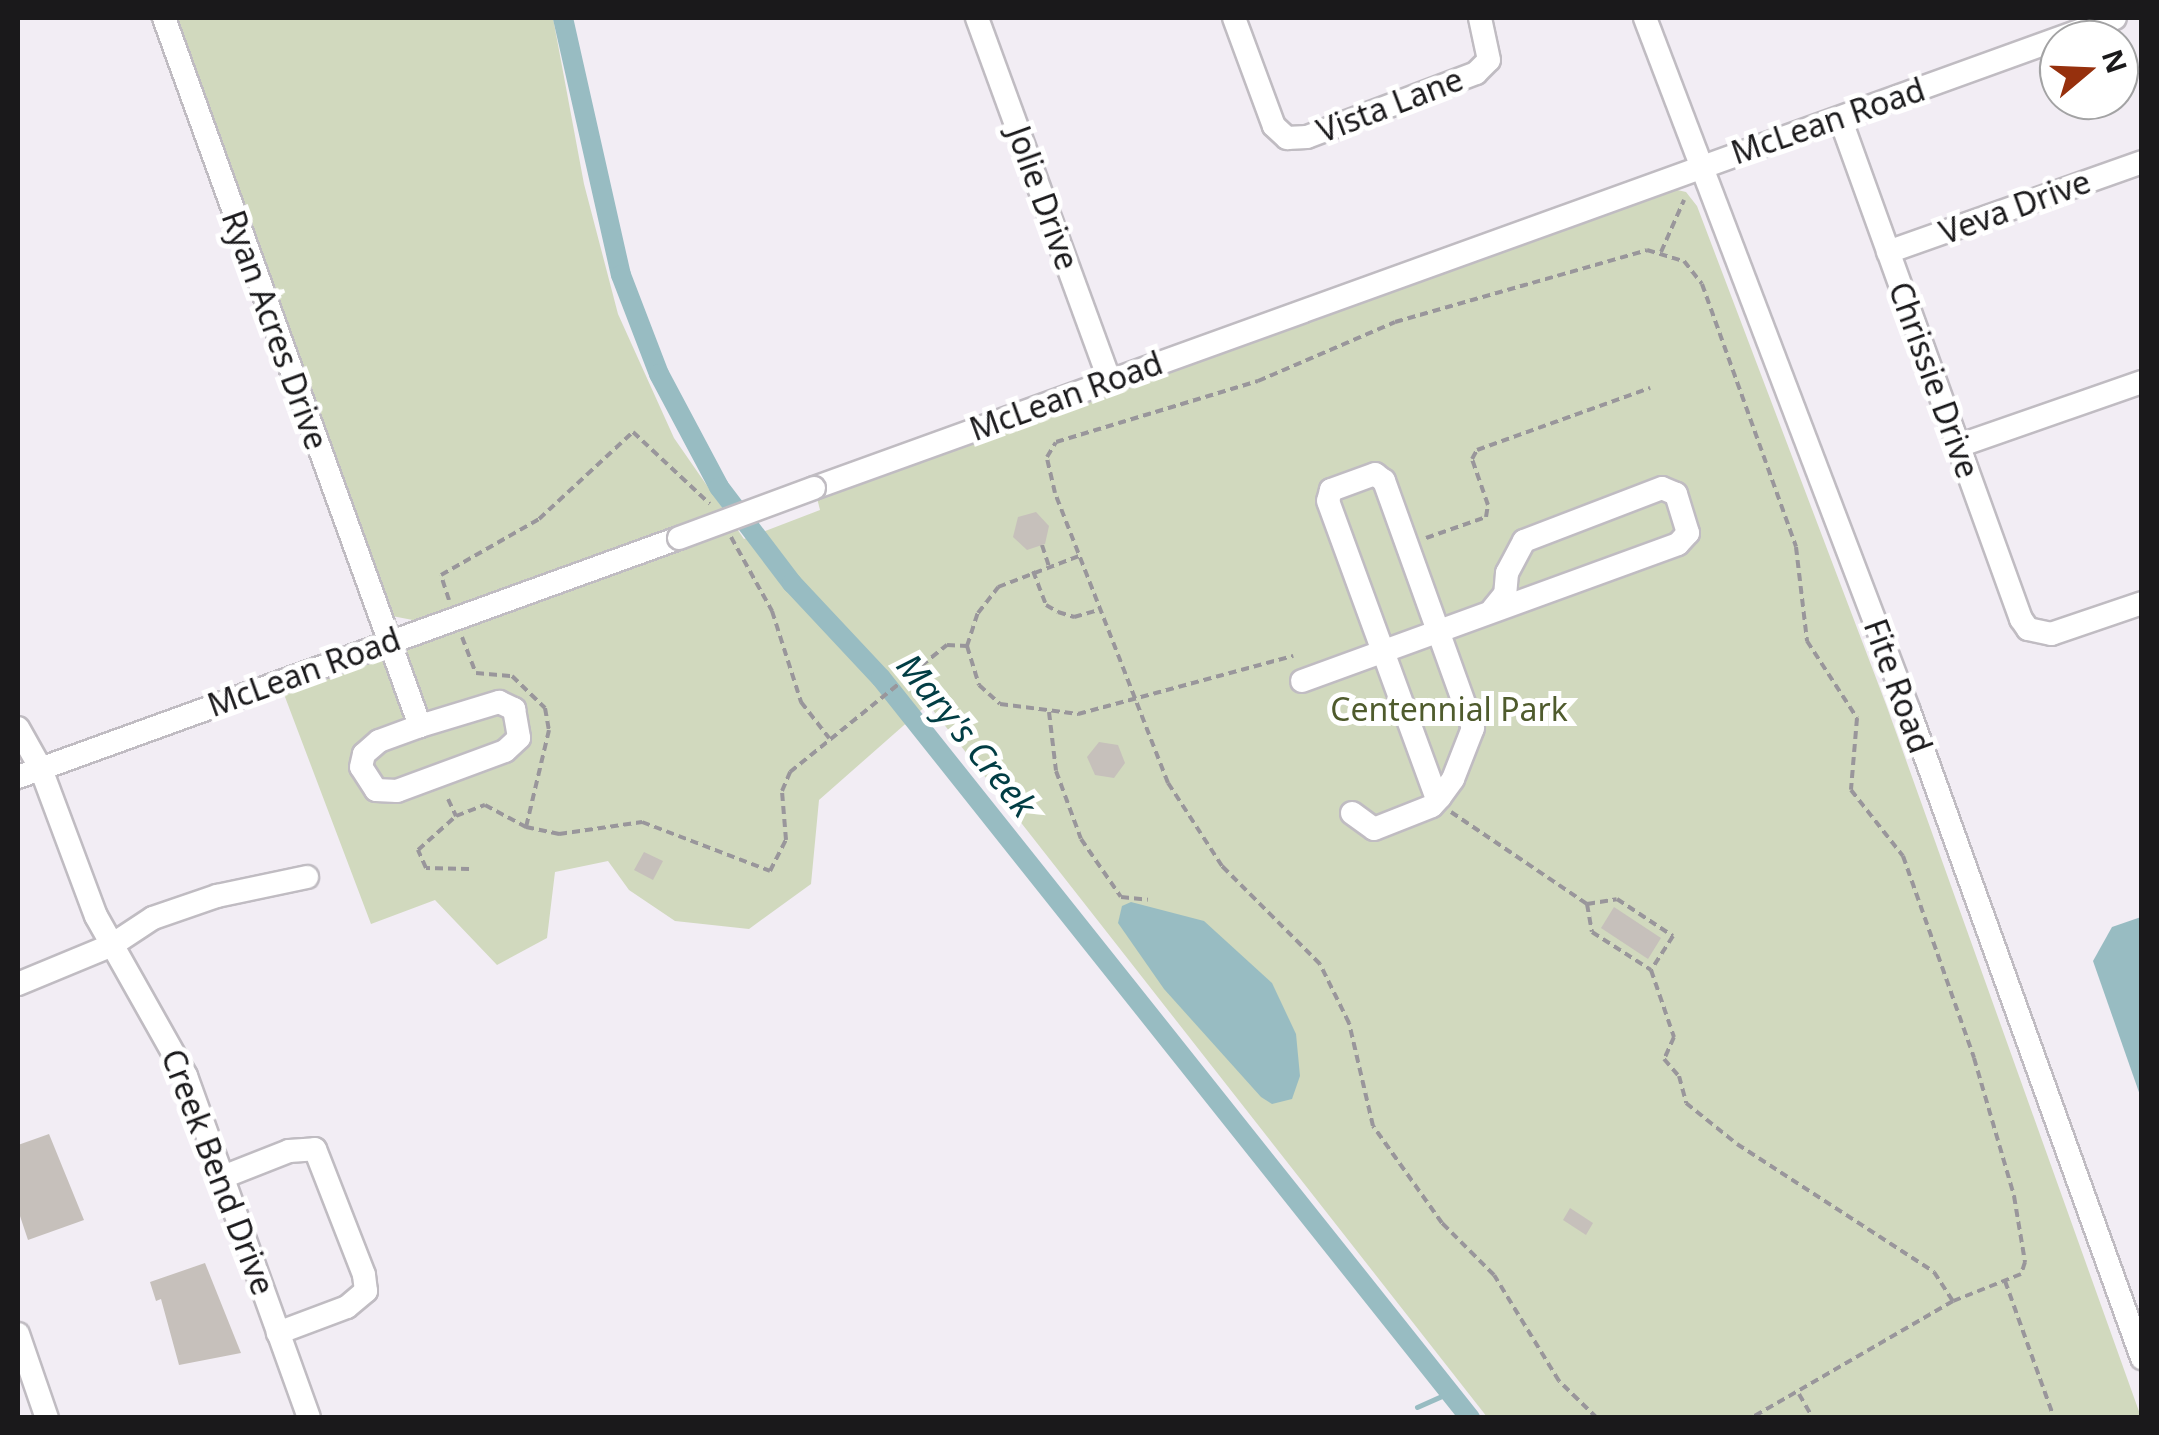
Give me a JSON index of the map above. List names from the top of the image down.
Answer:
{
  "streets": {
    "street": [
      "Vista Lane",
      "McLean Road",
      "Jolie Drive",
      "Veva Drive",
      "Ryan Acres Drive",
      "Chrissie Drive",
      "Fite Road",
      "Creek Bend Drive"
    ]
  },
  "crossings": [
    ["McLean Road", "Jolie Drive"],
    ["McLean Road", "Ryan Acres Drive"],
    ["McLean Road", "Chrissie Drive"],
    ["McLean Road", "Fite Road"],
    ["McLean Road", "Creek Bend Drive"],
    ["Veva Drive", "Chrissie Drive"]
  ],
  "water": ["Mary's Creek"],
  "parks": ["Centennial Park"],
  "north": "right"
}
